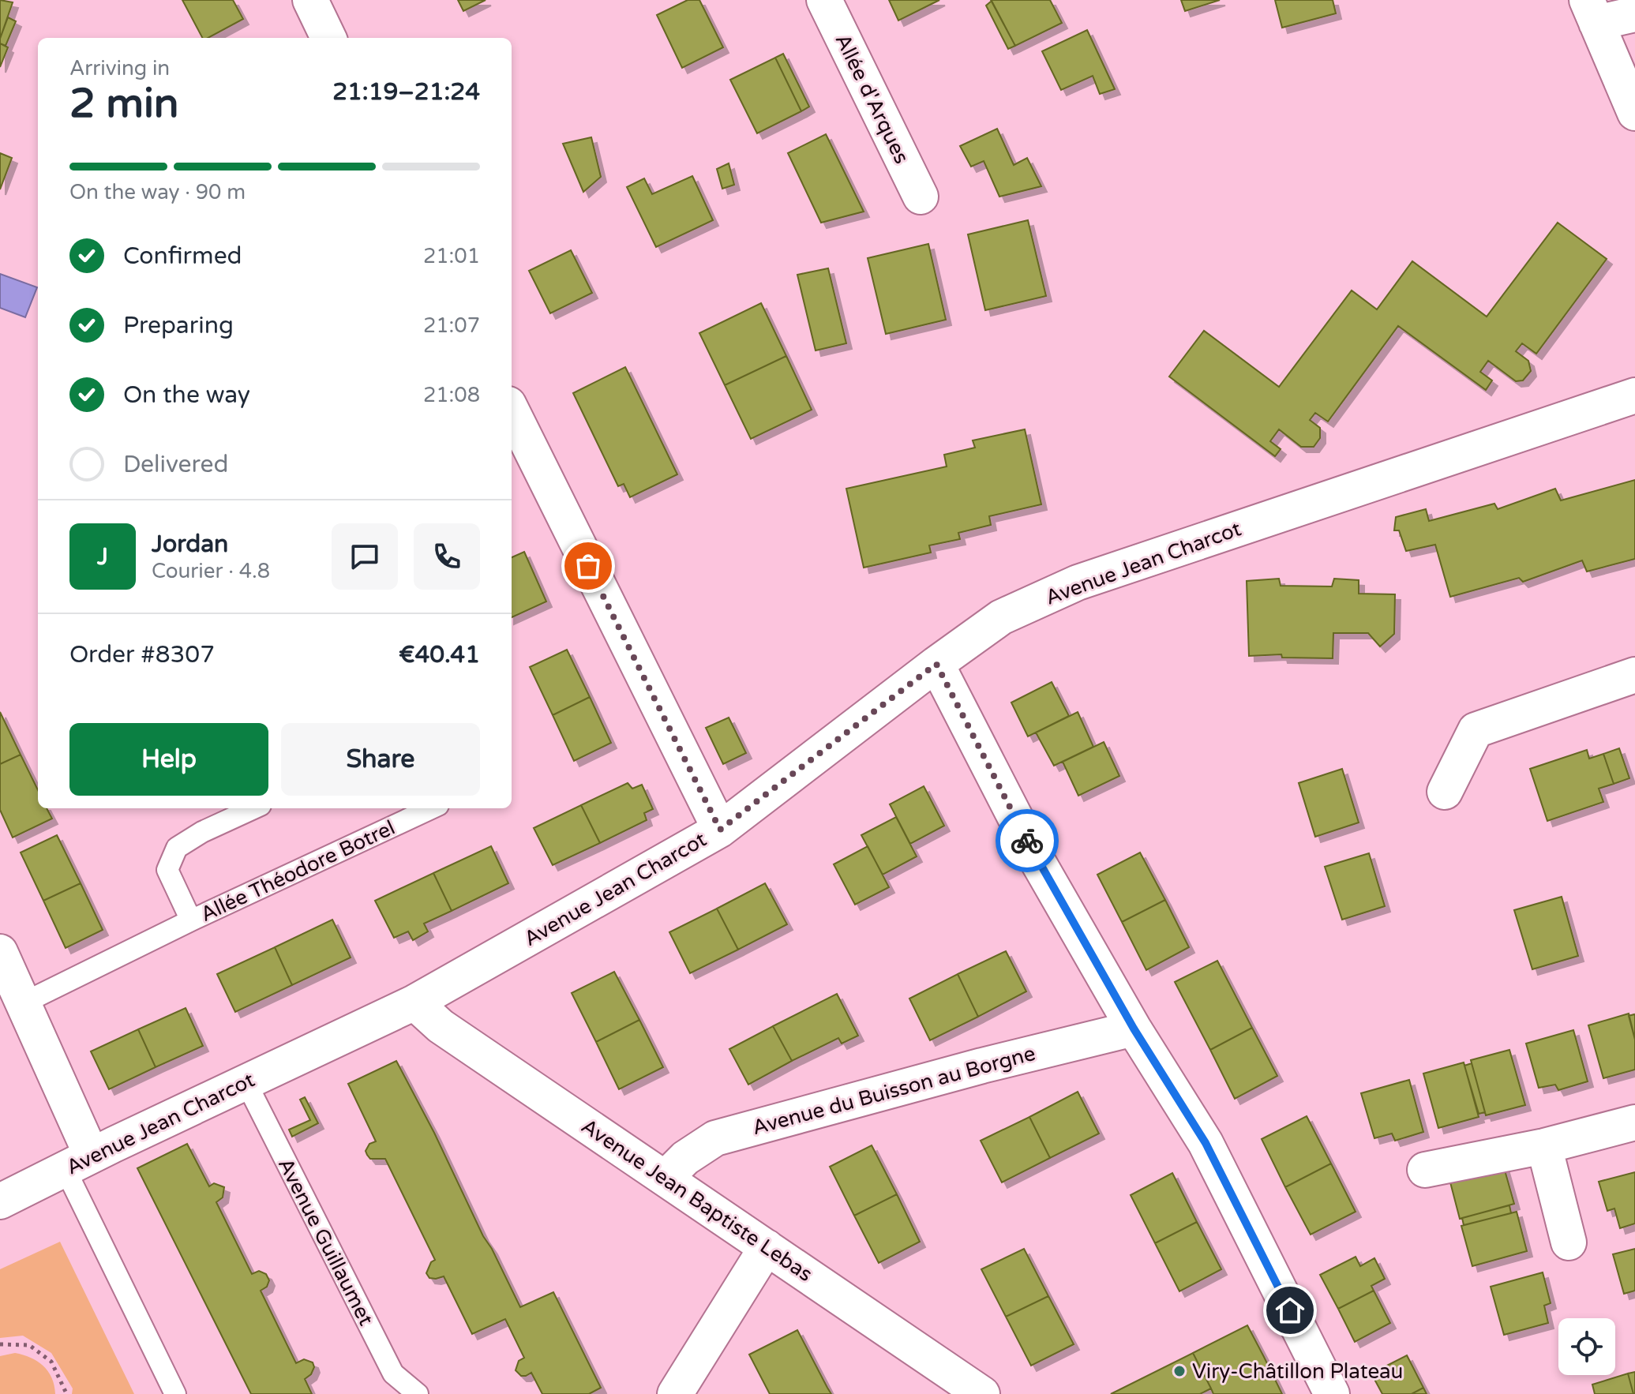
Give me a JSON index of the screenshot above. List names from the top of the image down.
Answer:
{
  "streets": {
    "street": [
      "Allée d'Arques",
      "Avenue Jean Charcot",
      "Avenue du Buisson au Borgne",
      "Avenue Jean Baptiste Lebas"
    ],
    "lane": ["Allée Théodore Botrel", "Avenue Guillaumet"]
  },
  "crossings": [
    ["Avenue Jean Charcot", "Avenue Jean Baptiste Lebas"],
    ["Avenue Jean Charcot", "Avenue Guillaumet"],
    ["Avenue du Buisson au Borgne", "Avenue Jean Baptiste Lebas"]
  ],
  "places": ["Viry-Châtillon Plateau"],
  "page": {
    "heading": ["2 min", "Arriving in", "21:19–21:24"],
    "panel": [
      "Jordan",
      "Courier · 4.8",
      "Order #8307",
      "€40.41"
    ],
    "bar": "On the way · 90 m",
    "list": [
      ["Confirmed", "21:01"],
      ["Preparing", "21:07"],
      ["On the way", "21:08"],
      "Delivered"
    ],
    "round": "J",
    "buttons": ["Help", "Share"]
  }
}
